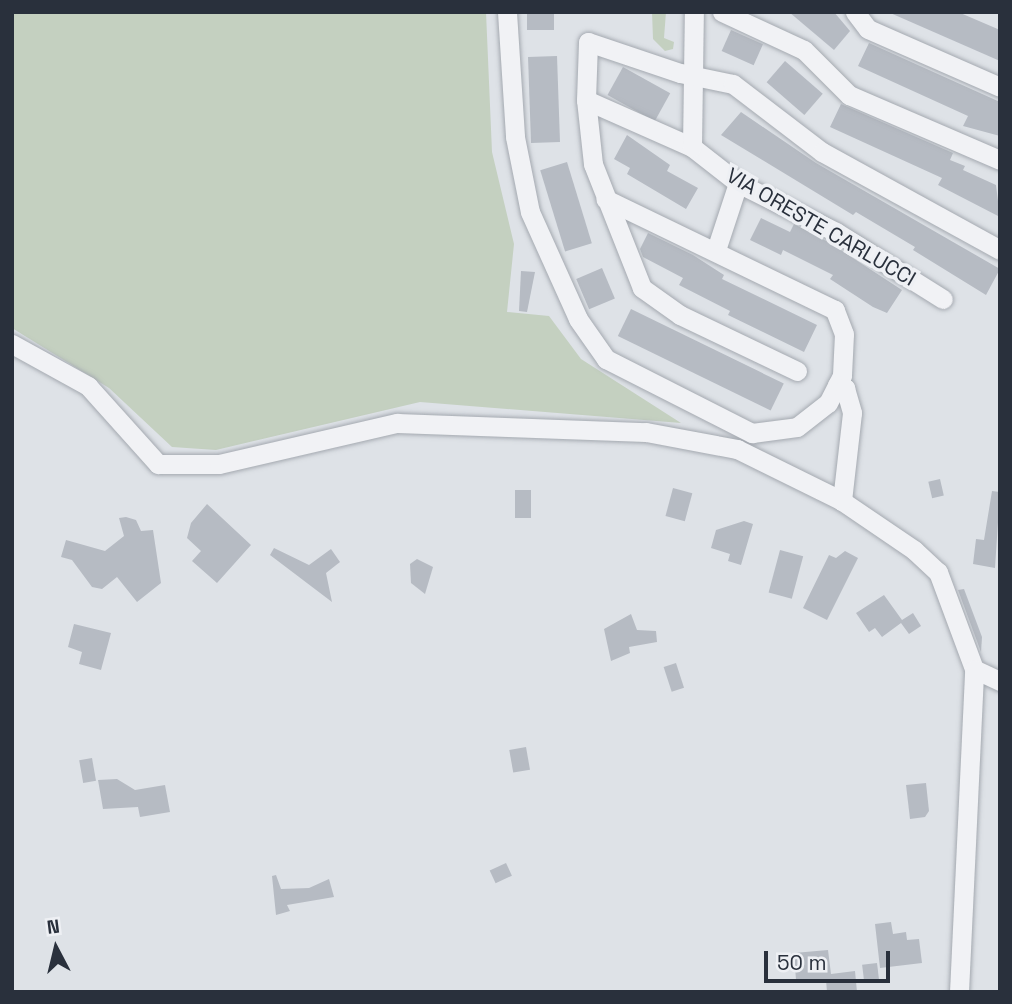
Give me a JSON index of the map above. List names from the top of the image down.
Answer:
{
  "streets": {
    "street": ["VIA ORESTE CARLUCCI"]
  },
  "scale_bar": "50 m",
  "north": "top"
}
